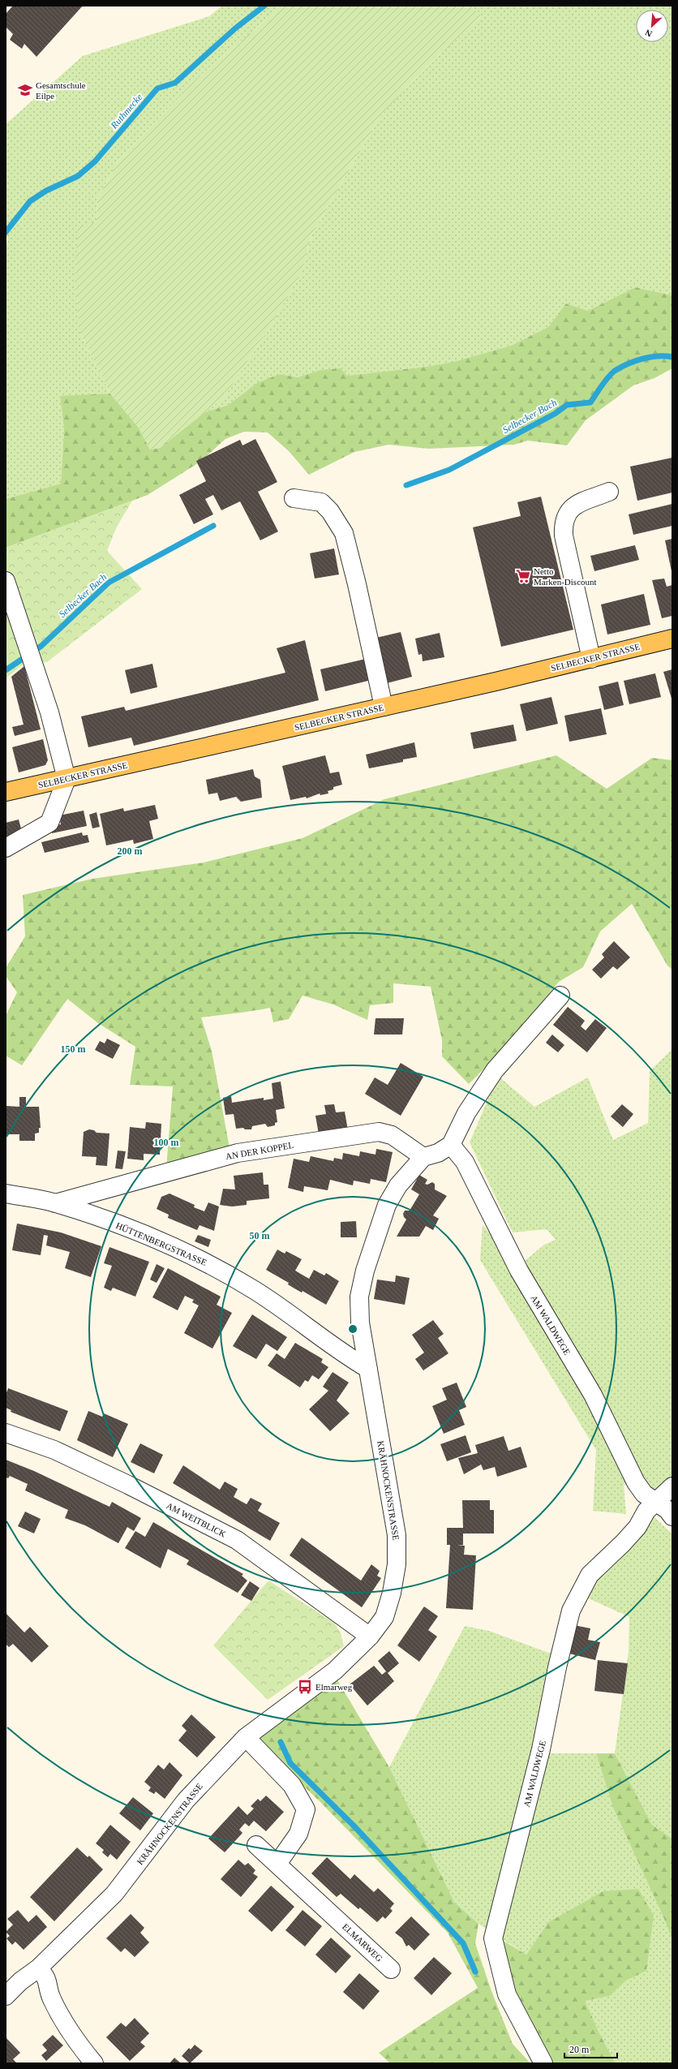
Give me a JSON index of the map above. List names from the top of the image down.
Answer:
{
  "streets": {
    "main road": ["SELBECKER STRASSE"],
    "street": [
      "AN DER KOPPEL",
      "HÜTTENBERGSTRASSE",
      "AM WALDWEGE",
      "KRÄHNOCKENSTRASSE",
      "AM WEITBLICK",
      "ELMARWEG"
    ]
  },
  "crossings": [
    ["AN DER KOPPEL", "HÜTTENBERGSTRASSE"],
    ["AN DER KOPPEL", "KRÄHNOCKENSTRASSE"],
    ["HÜTTENBERGSTRASSE", "KRÄHNOCKENSTRASSE"],
    ["KRÄHNOCKENSTRASSE", "AM WEITBLICK"]
  ],
  "water": ["Ruthmecke", "Selbecker Bach"],
  "places": {
    "school or university": ["Gesamtschule Eilpe"],
    "supermarket": ["Netto Marken-Discount"],
    "bus stop": ["Elmarweg"]
  },
  "scale_bar": "20 m",
  "north": "bottom left",
  "rings": [
    "200 m",
    "150 m",
    "100 m",
    "50 m"
  ]
}
